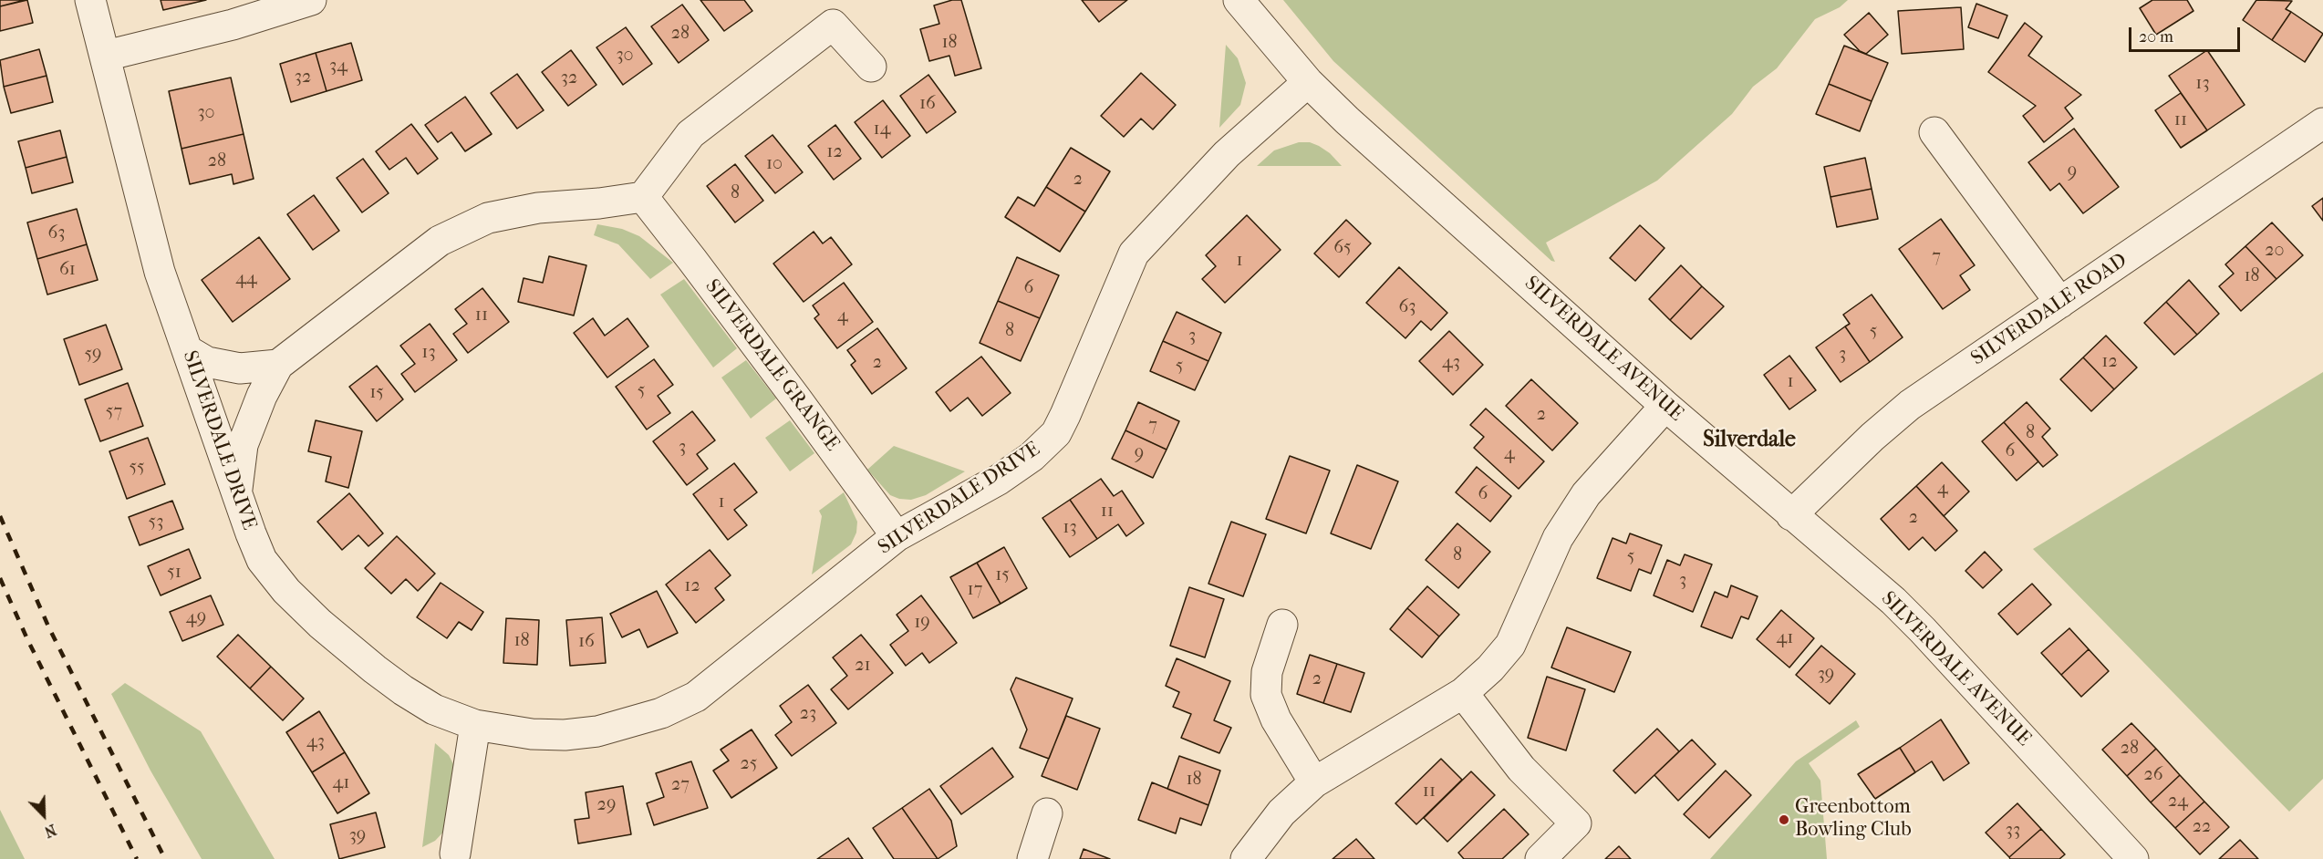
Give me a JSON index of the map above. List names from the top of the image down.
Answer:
{
  "streets": {
    "street": [
      "SILVERDALE ROAD",
      "SILVERDALE AVENUE",
      "SILVERDALE GRANGE",
      "SILVERDALE DRIVE"
    ]
  },
  "crossings": [
    ["SILVERDALE ROAD", "SILVERDALE AVENUE"],
    ["SILVERDALE AVENUE", "SILVERDALE DRIVE"],
    ["SILVERDALE GRANGE", "SILVERDALE DRIVE"]
  ],
  "districts": ["Silverdale"],
  "places": ["Greenbottom Bowling Club"],
  "house_numbers": [
    "28",
    "18",
    "30",
    "34",
    "32",
    "32",
    "13",
    "16",
    "30",
    "11",
    "14",
    "12",
    "28",
    "10",
    "9",
    "2",
    "8",
    "63",
    "65",
    "20",
    "7",
    "1",
    "61",
    "18",
    "44",
    "6",
    "63",
    "11",
    "4",
    "8",
    "5",
    "3",
    "13",
    "59",
    "3",
    "12",
    "2",
    "43",
    "5",
    "1",
    "5",
    "15",
    "57",
    "2",
    "7",
    "8",
    "3",
    "6",
    "9",
    "4",
    "55",
    "4",
    "6",
    "1",
    "11",
    "2",
    "53",
    "13",
    "8",
    "5",
    "51",
    "15",
    "3",
    "12",
    "17",
    "49",
    "19",
    "41",
    "18",
    "16",
    "21",
    "39",
    "2",
    "23",
    "43",
    "28",
    "25",
    "26",
    "18",
    "41",
    "27",
    "11",
    "24",
    "29",
    "22",
    "33",
    "39"
  ],
  "scale_bar": "20 m",
  "north": "bottom right"
}
